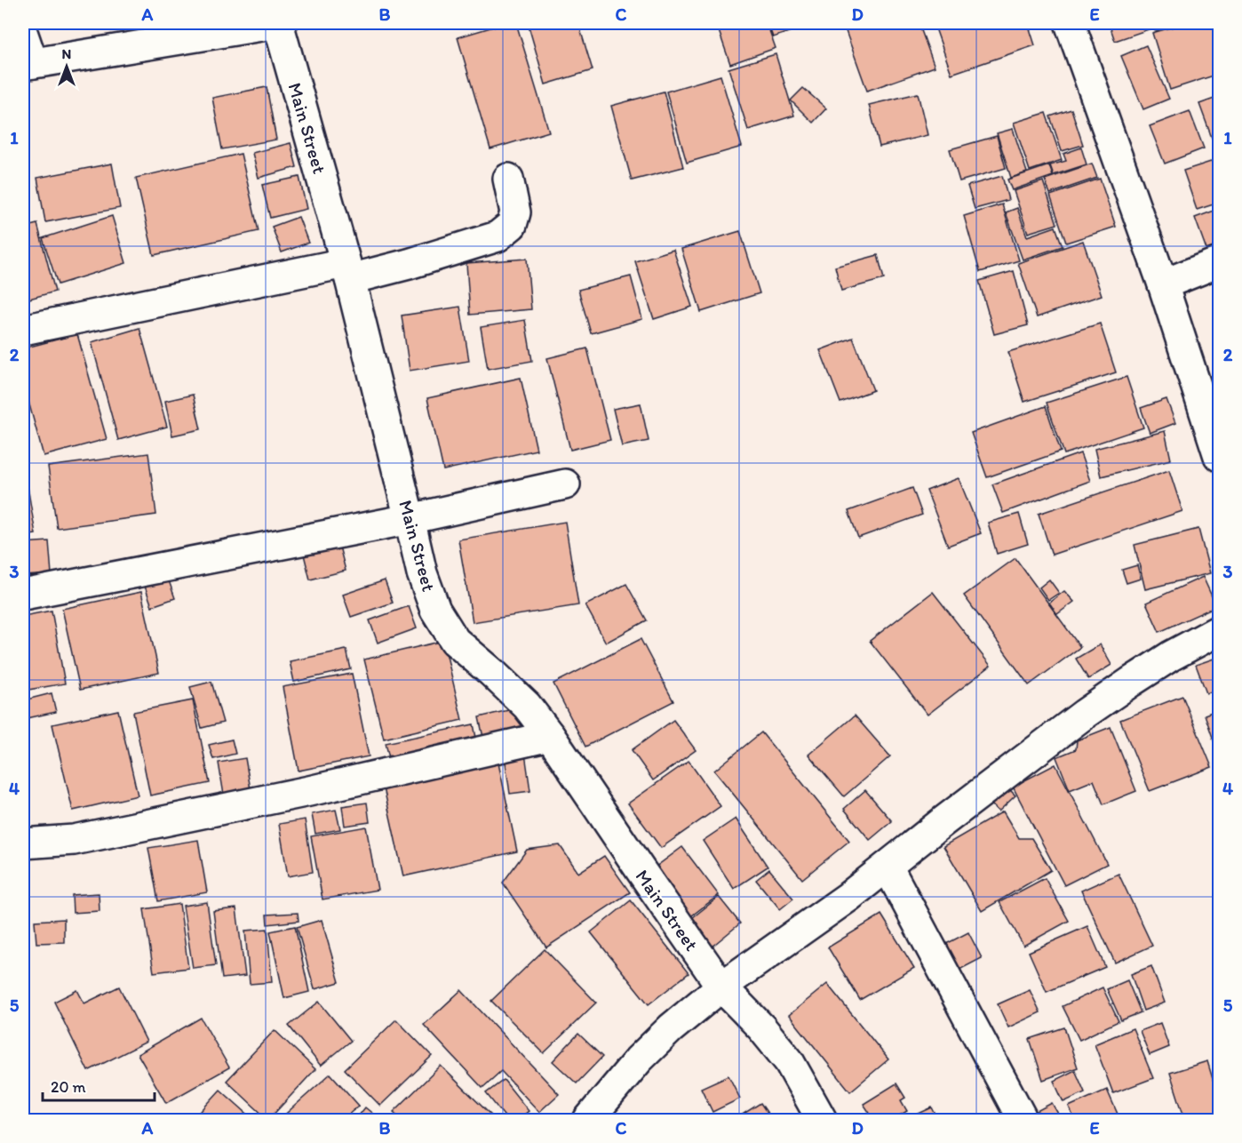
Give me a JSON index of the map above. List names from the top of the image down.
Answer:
{
  "streets": {
    "street": ["Main Street"]
  },
  "scale_bar": "20 m",
  "north": "top",
  "grid": {
    "columns": [
      "A",
      "B",
      "C",
      "D",
      "E"
    ],
    "rows": [
      "1",
      "2",
      "3",
      "4",
      "5"
    ]
  }
}
